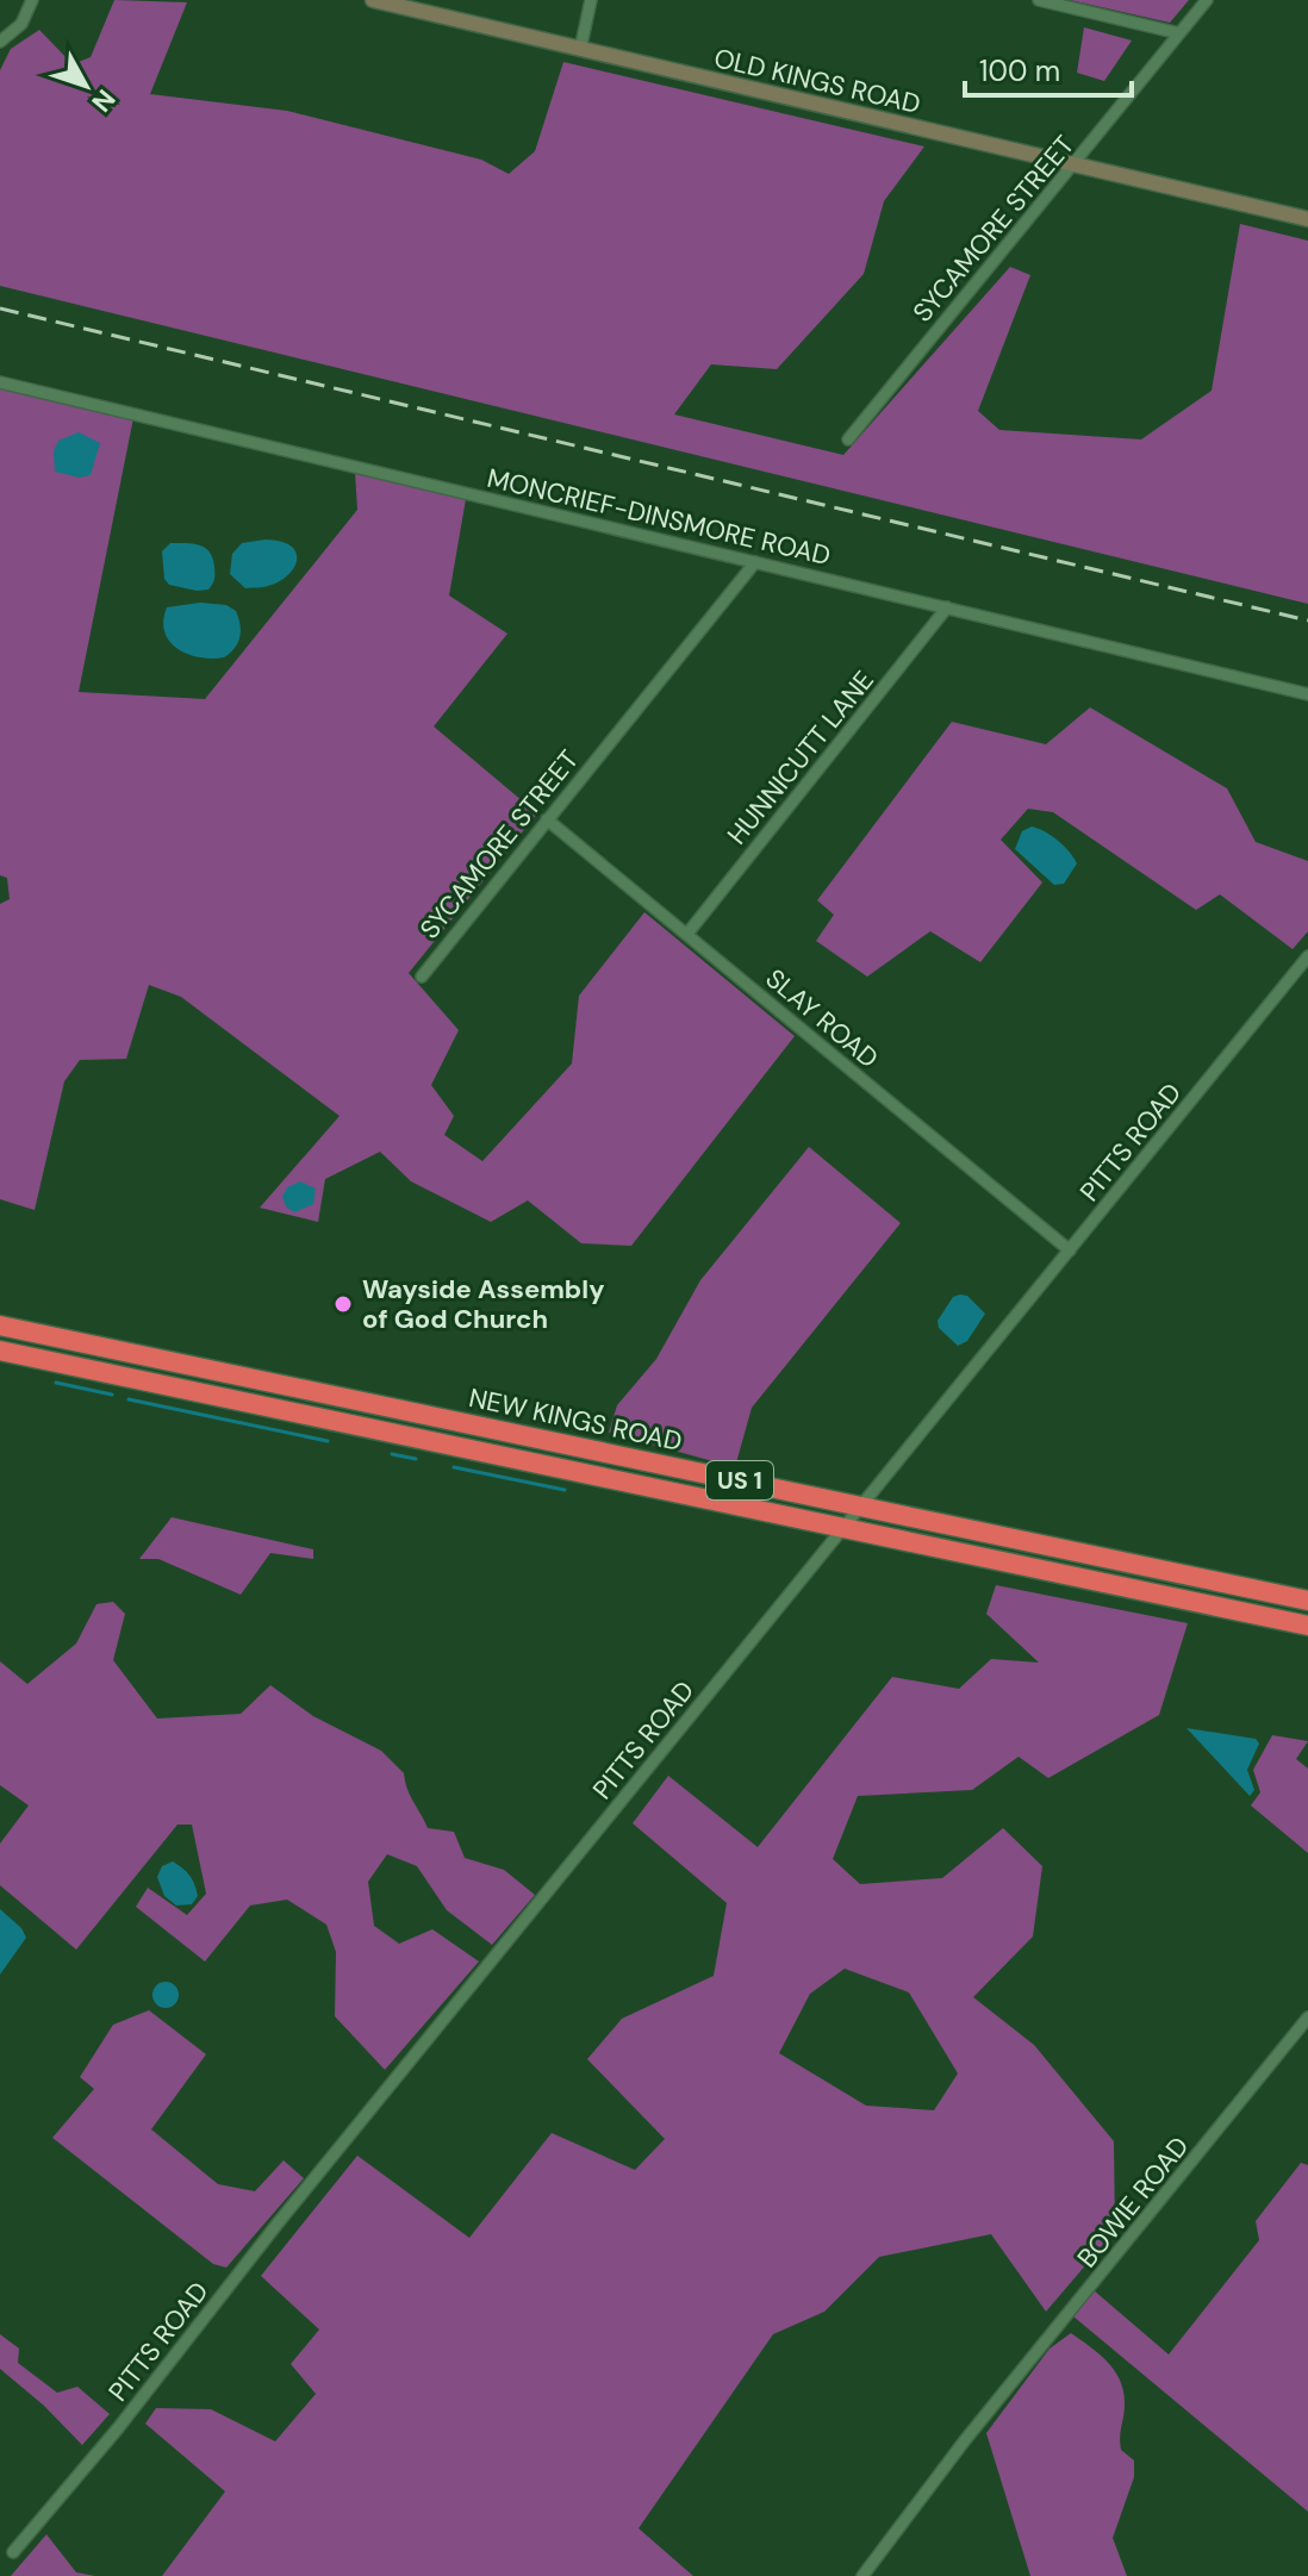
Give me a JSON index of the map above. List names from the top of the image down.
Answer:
{
  "streets": {
    "highway": ["NEW KINGS ROAD", "US 1"],
    "street": [
      "OLD KINGS ROAD",
      "SYCAMORE STREET",
      "MONCRIEF-DINSMORE ROAD",
      "HUNNICUTT LANE",
      "SLAY ROAD",
      "PITTS ROAD",
      "BOWIE ROAD"
    ]
  },
  "crossings": [
    ["OLD KINGS ROAD", "SYCAMORE STREET"],
    ["SYCAMORE STREET", "MONCRIEF-DINSMORE ROAD"],
    ["SYCAMORE STREET", "SLAY ROAD"],
    ["MONCRIEF-DINSMORE ROAD", "HUNNICUTT LANE"],
    ["HUNNICUTT LANE", "SLAY ROAD"],
    ["SLAY ROAD", "PITTS ROAD"],
    ["PITTS ROAD", "NEW KINGS ROAD"]
  ],
  "places": ["Wayside Assembly of God Church"],
  "scale_bar": "100 m",
  "north": "bottom right"
}
